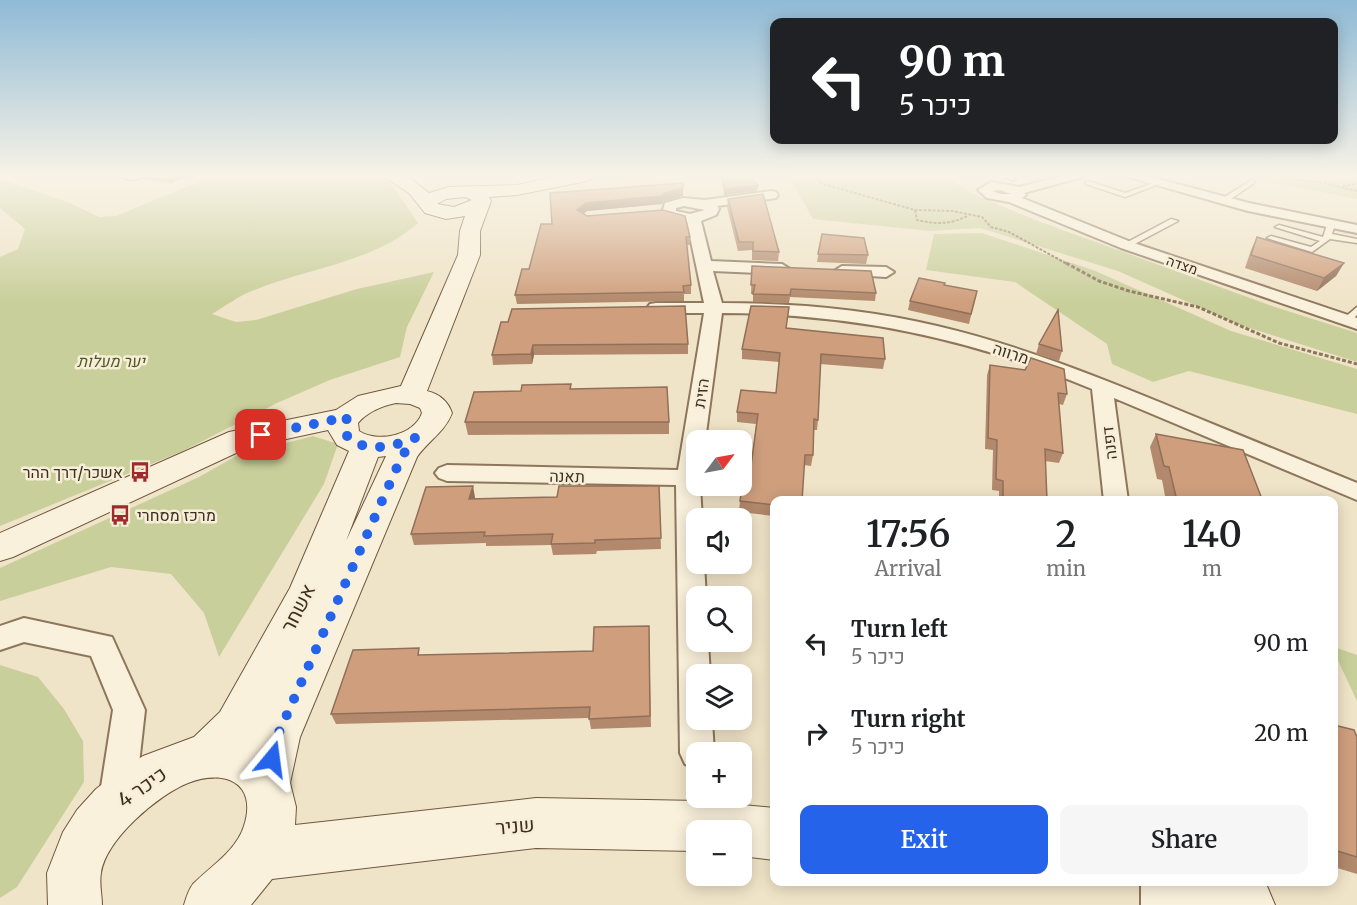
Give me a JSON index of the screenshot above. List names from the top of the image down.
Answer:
{
  "streets": {
    "street": [
      "מצדה",
      "מרווה",
      "הזית",
      "דפנה",
      "תאנה",
      "אשחר",
      "כיכר 4",
      "שניר"
    ]
  },
  "crossings": [
    ["מרווה", "הזית"],
    ["מרווה", "דפנה"],
    ["אשחר", "כיכר 4"]
  ],
  "parks": ["יער מעלות"],
  "places": {
    "bus stop": ["אשכר/דרך ההר", "מרכז מסחרי"]
  },
  "north": "top right",
  "page": {
    "turn": ["90 m", "כיכר 5"],
    "map_buttons": ["+", "−"],
    "eta": [
      "17:56",
      "Arrival",
      "2",
      "min",
      "140",
      "m"
    ],
    "list": [
      {
        "name": "Turn left",
        "note": "כיכר 5",
        "value": "90 m"
      },
      {
        "name": "Turn right",
        "note": "כיכר 5",
        "value": "20 m"
      }
    ],
    "buttons": ["Exit", "Share"]
  }
}
